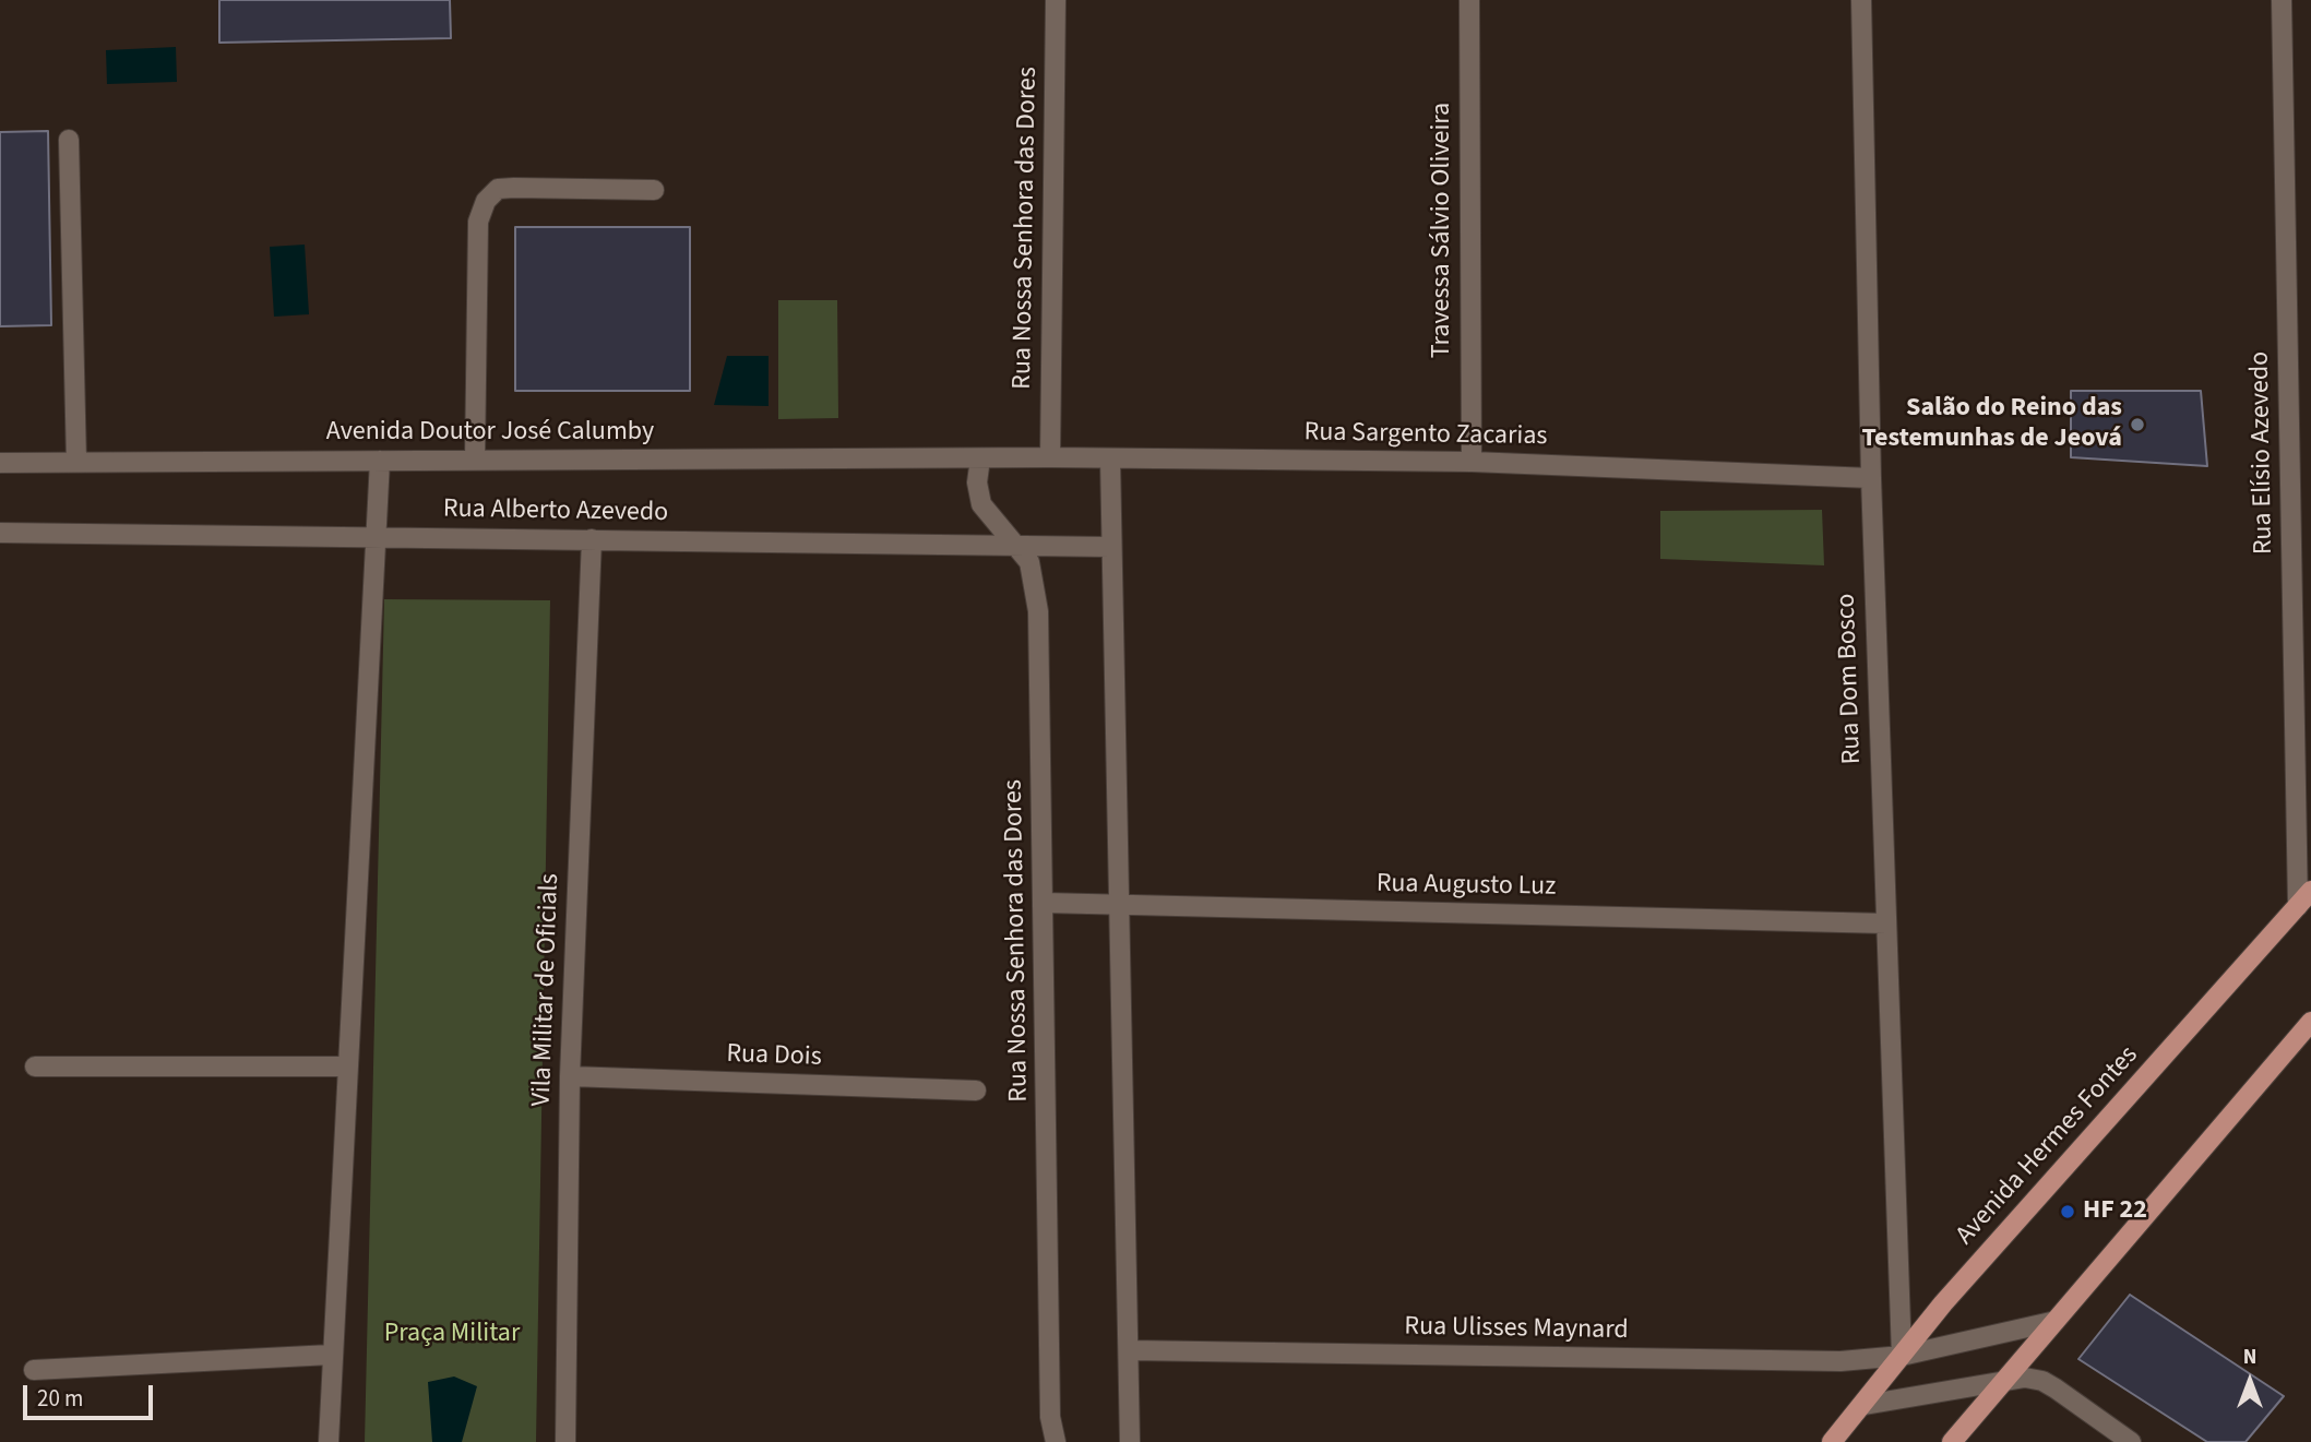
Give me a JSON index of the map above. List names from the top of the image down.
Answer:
{
  "streets": {
    "main road": ["Avenida Hermes Fontes"],
    "street": [
      "Rua Nossa Senhora das Dores",
      "Travessa Sálvio Oliveira",
      "Avenida Doutor José Calumby",
      "Rua Sargento Zacarias",
      "Rua Elísio Azevedo",
      "Rua Alberto Azevedo",
      "Rua Dom Bosco",
      "Rua Augusto Luz",
      "Vila Militar de Oficials",
      "Rua Dois",
      "Rua Ulisses Maynard"
    ]
  },
  "crossings": [
    ["Rua Nossa Senhora das Dores", "Avenida Doutor José Calumby"],
    ["Rua Nossa Senhora das Dores", "Rua Sargento Zacarias"],
    ["Rua Nossa Senhora das Dores", "Rua Alberto Azevedo"],
    ["Rua Nossa Senhora das Dores", "Rua Augusto Luz"],
    ["Travessa Sálvio Oliveira", "Rua Sargento Zacarias"],
    ["Avenida Doutor José Calumby", "Rua Sargento Zacarias"],
    ["Rua Sargento Zacarias", "Rua Dom Bosco"],
    ["Rua Elísio Azevedo", "Avenida Hermes Fontes"],
    ["Rua Alberto Azevedo", "Vila Militar de Oficials"],
    ["Rua Dom Bosco", "Rua Augusto Luz"],
    ["Rua Dom Bosco", "Avenida Hermes Fontes"],
    ["Rua Dom Bosco", "Rua Ulisses Maynard"],
    ["Vila Militar de Oficials", "Rua Dois"],
    ["Avenida Hermes Fontes", "Rua Ulisses Maynard"]
  ],
  "parks": ["Praça Militar"],
  "places": ["Salão do Reino das Testemunhas de Jeová", "HF 22"],
  "scale_bar": "20 m",
  "north": "top"
}
